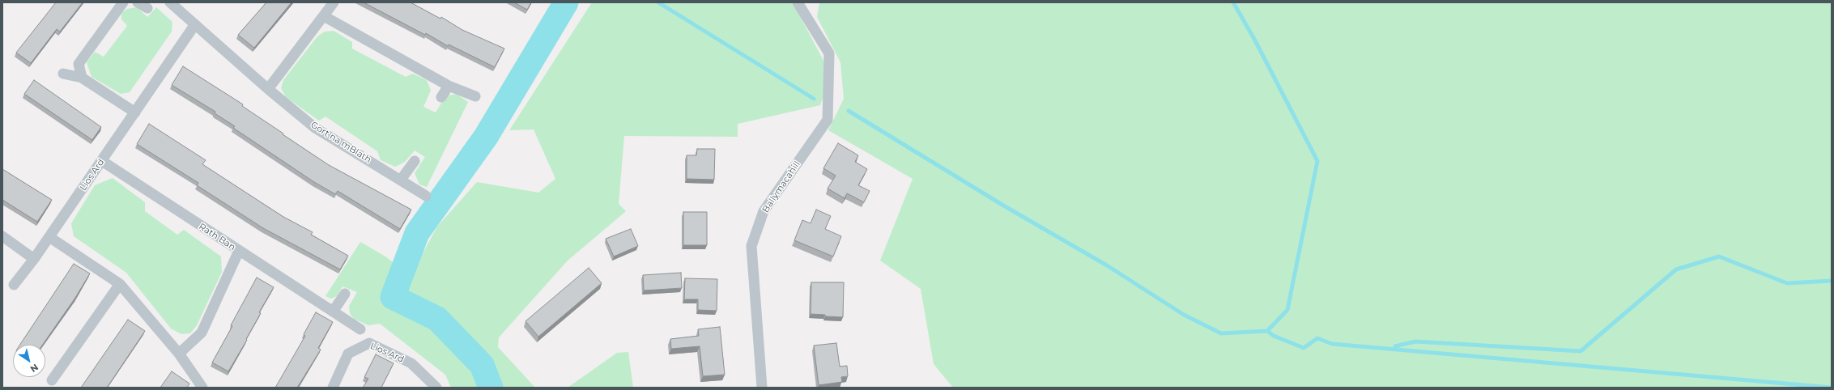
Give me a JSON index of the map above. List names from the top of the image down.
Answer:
{
  "streets": {
    "street": [
      "Gort na mBlath",
      "Lios Ard",
      "Ballymacahill",
      "Rath Ban"
    ]
  },
  "crossings": [
    ["Lios Ard", "Rath Ban"]
  ],
  "north": "bottom right"
}
